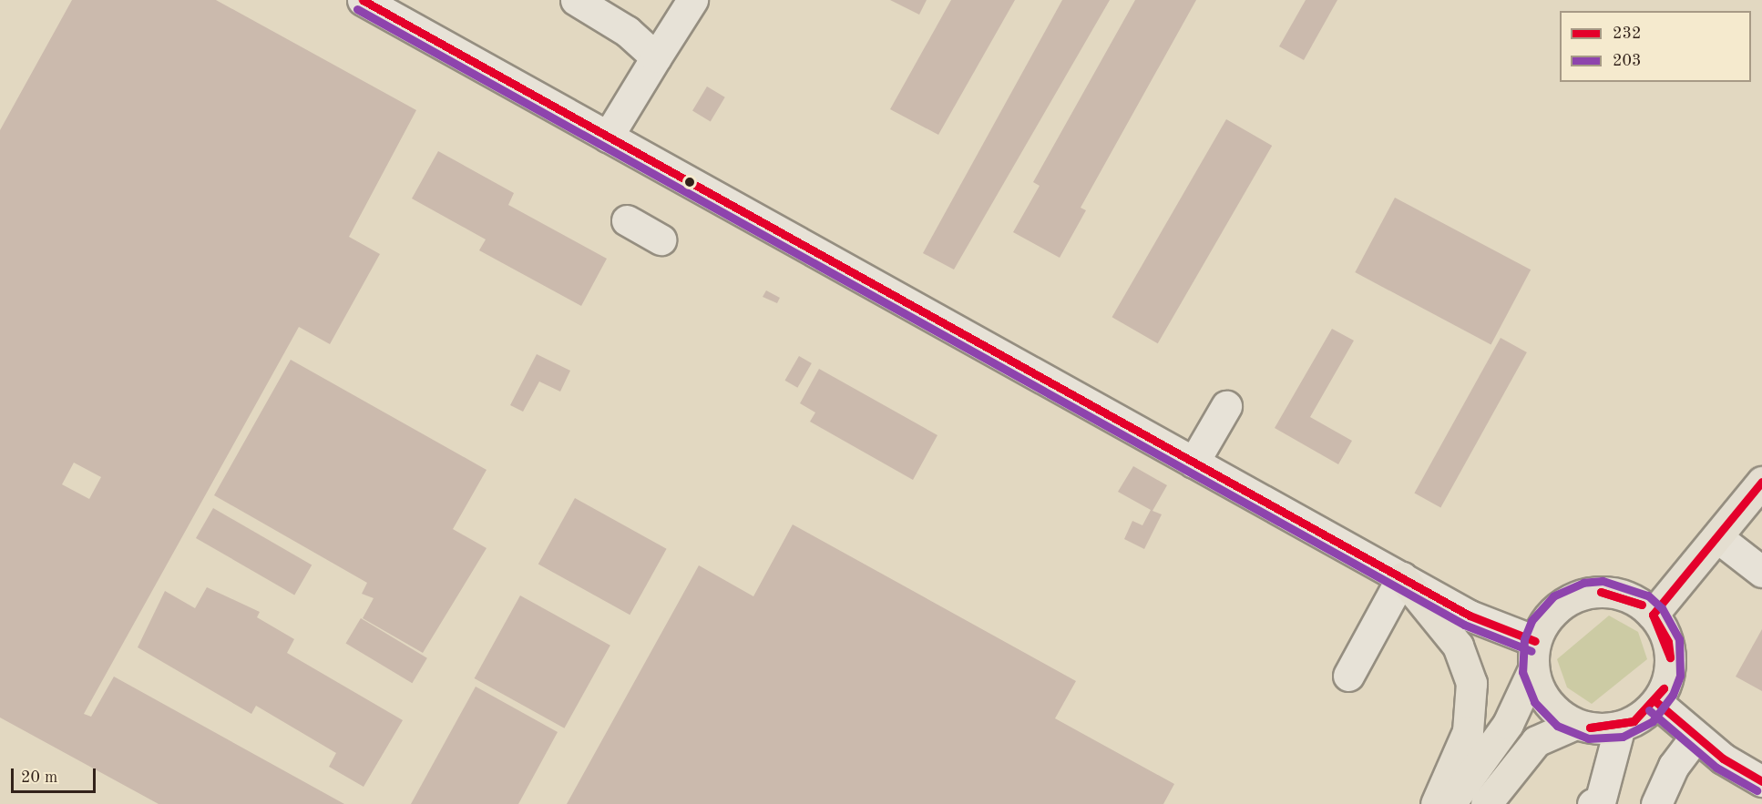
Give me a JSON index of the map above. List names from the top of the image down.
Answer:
{
  "lines": ["transit line 232", "transit line 203"],
  "legend": ["232", "203"],
  "scale_bar": "20 m"
}
